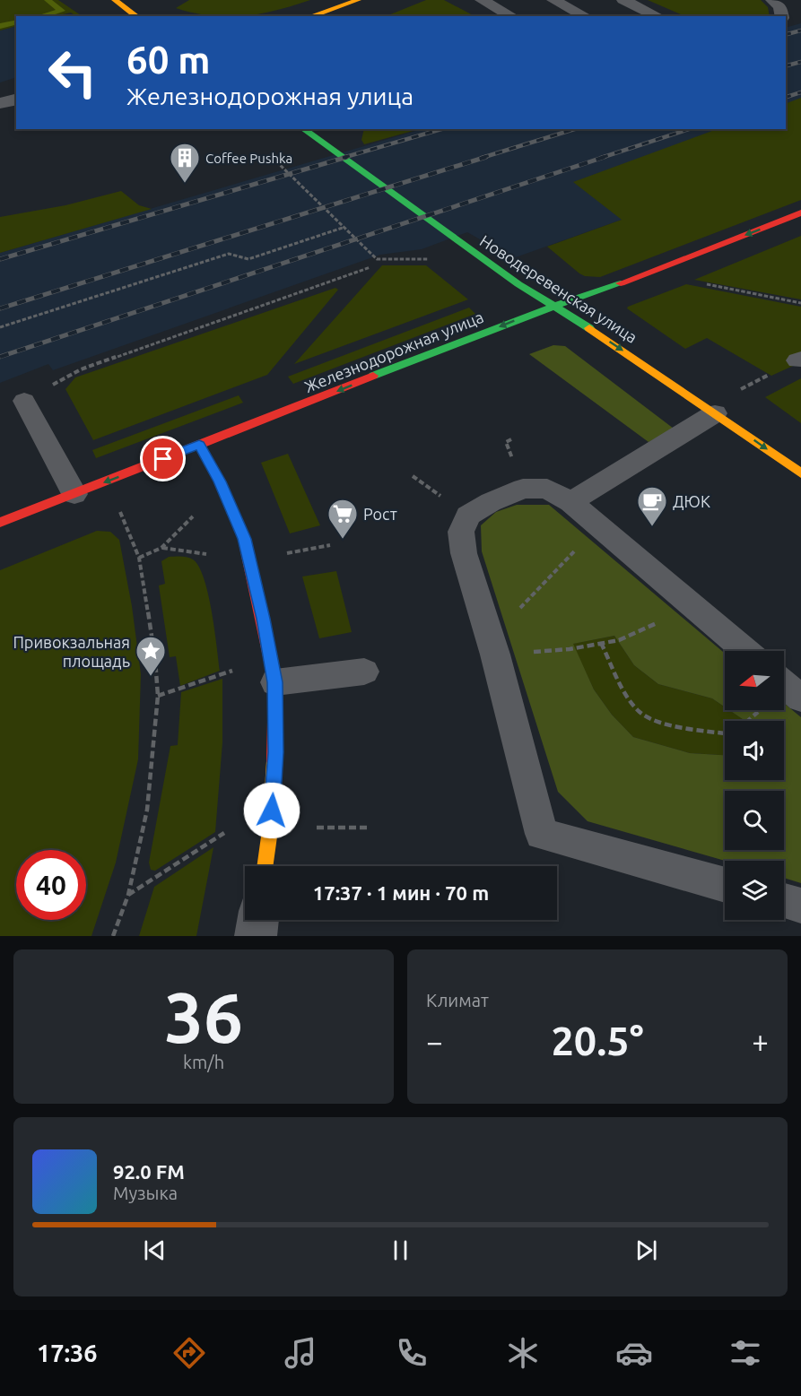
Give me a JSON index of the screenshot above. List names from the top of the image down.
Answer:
{
  "streets": {
    "main road": ["Новодеревенская улица", "Железнодорожная улица"]
  },
  "crossings": [
    ["Новодеревенская улица", "Железнодорожная улица"]
  ],
  "one_way": ["Новодеревенская улица", "Железнодорожная улица"],
  "places": {
    "building": ["Coffee Pushka"],
    "cafe": ["ДЮК"],
    "supermarket": ["Рост"],
    "place": ["Привокзальная площадь"]
  },
  "north": "left",
  "page": {
    "turn": ["60 m", "Железнодорожная улица"],
    "limit": "40",
    "trip": "17:37 · 1 мин · 70 m",
    "tile": [
      ["36", "km/h"],
      "Климат"
    ],
    "heat": ["−", "20.5°", "+"],
    "song": ["92.0 FM", "Музыка"],
    "tabs": "17:36"
  }
}
